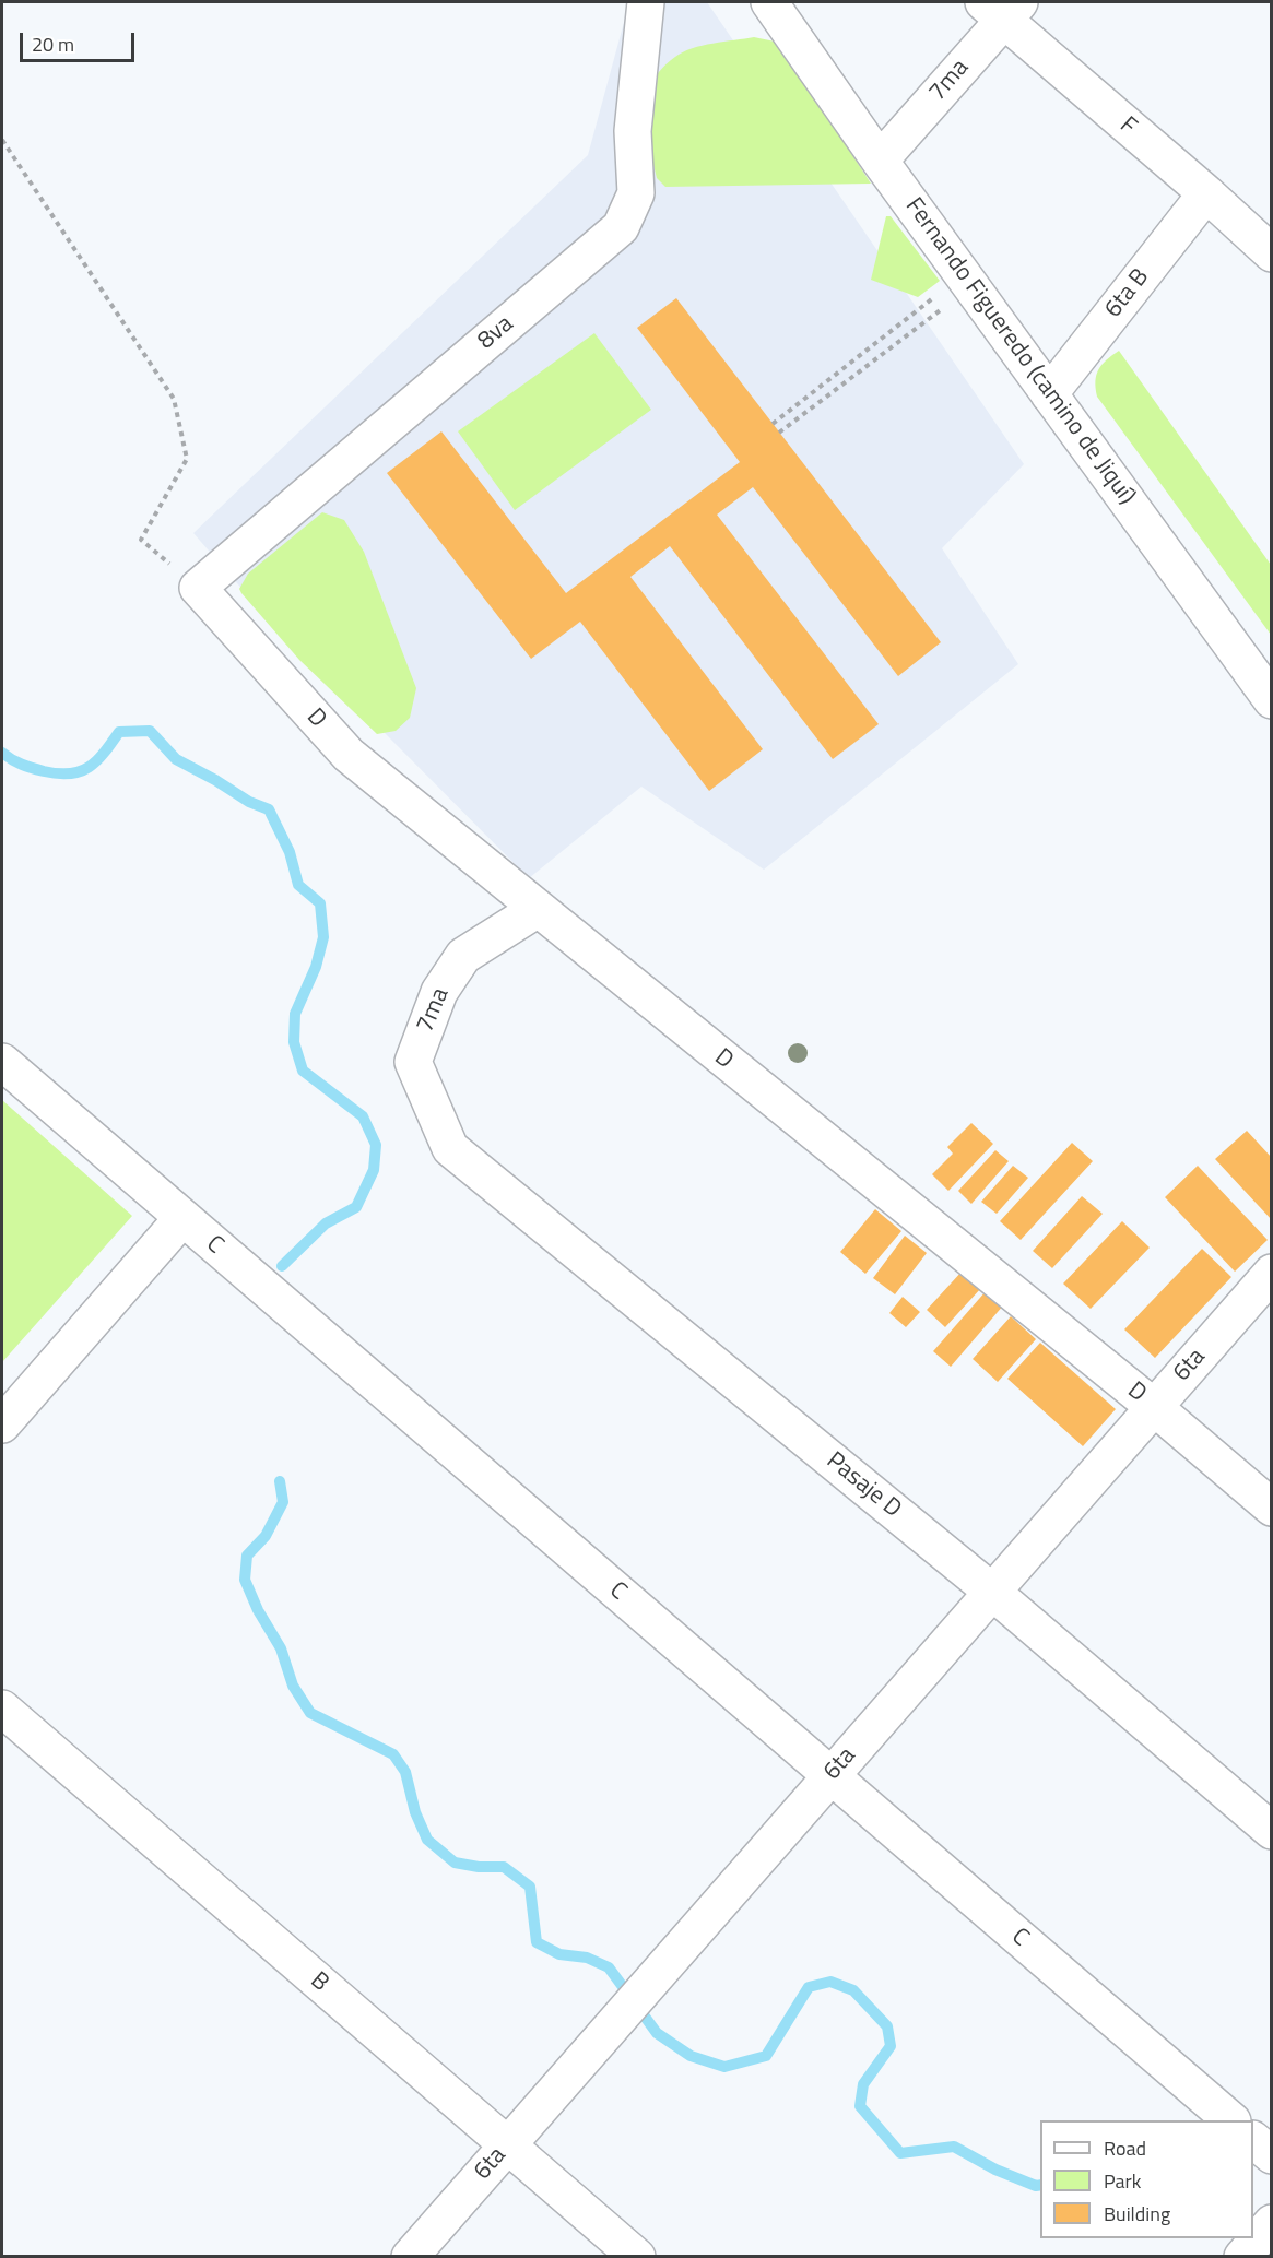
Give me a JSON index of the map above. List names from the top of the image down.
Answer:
{
  "streets": {
    "street": [
      "7ma",
      "F",
      "6ta B",
      "8va",
      "Fernando Figueredo (camino de Jiquí)",
      "D",
      "C",
      "6ta",
      "Pasaje D",
      "B"
    ]
  },
  "crossings": [
    ["7ma", "F"],
    ["7ma", "Fernando Figueredo (camino de Jiquí)"],
    ["7ma", "D"],
    ["7ma", "Pasaje D"],
    ["F", "6ta B"],
    ["6ta B", "Fernando Figueredo (camino de Jiquí)"],
    ["8va", "D"],
    ["D", "6ta"],
    ["C", "6ta"],
    ["6ta", "Pasaje D"],
    ["6ta", "B"]
  ],
  "legend": ["Road", "Park", "Building"],
  "scale_bar": "20 m"
}
